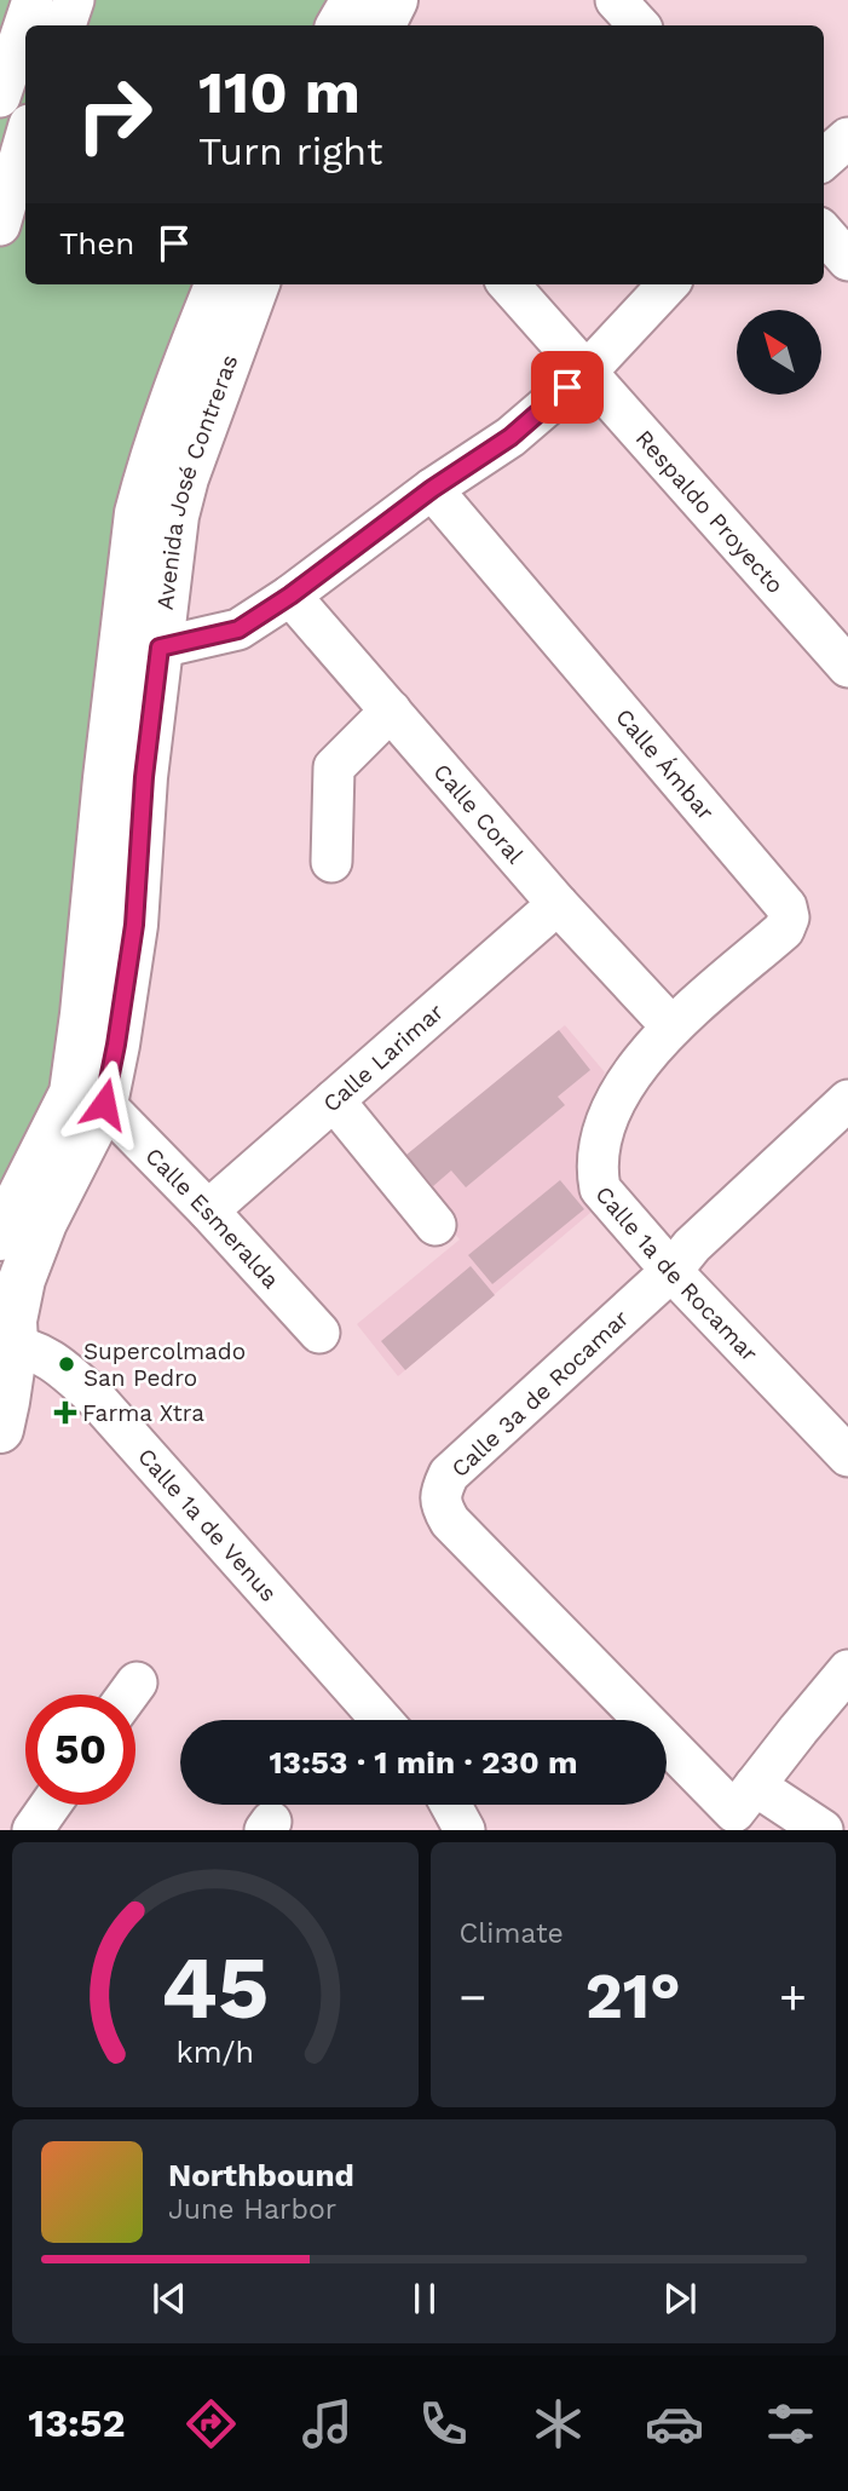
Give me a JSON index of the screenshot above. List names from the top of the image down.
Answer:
{
  "streets": {
    "main road": ["Avenida José Contreras"],
    "street": [
      "Respaldo Proyecto",
      "Calle Ámbar",
      "Calle Coral",
      "Calle Larimar",
      "Calle Esmeralda",
      "Calle 1a de Rocamar",
      "Calle 3a de Rocamar",
      "Calle 1a de Venus"
    ]
  },
  "crossings": [
    ["Avenida José Contreras", "Calle Esmeralda"],
    ["Avenida José Contreras", "Calle 1a de Venus"],
    ["Calle Ámbar", "Calle Coral"],
    ["Calle Ámbar", "Calle 1a de Rocamar"],
    ["Calle Coral", "Calle Larimar"],
    ["Calle Coral", "Calle 1a de Rocamar"],
    ["Calle Larimar", "Calle Esmeralda"],
    ["Calle 1a de Rocamar", "Calle 3a de Rocamar"]
  ],
  "places": {
    "other": ["Supercolmado San Pedro"],
    "health": ["Farma Xtra"]
  },
  "north": "top left",
  "page": {
    "turn": ["110 m", "Turn right"],
    "then": "Then",
    "limit": "50",
    "trip": "13:53 · 1 min · 230 m",
    "tile": "Climate",
    "heat": ["−", "21°", "+"],
    "song": ["Northbound", "June Harbor"],
    "tabs": "13:52",
    "gauge": ["45", "km/h"]
  }
}
